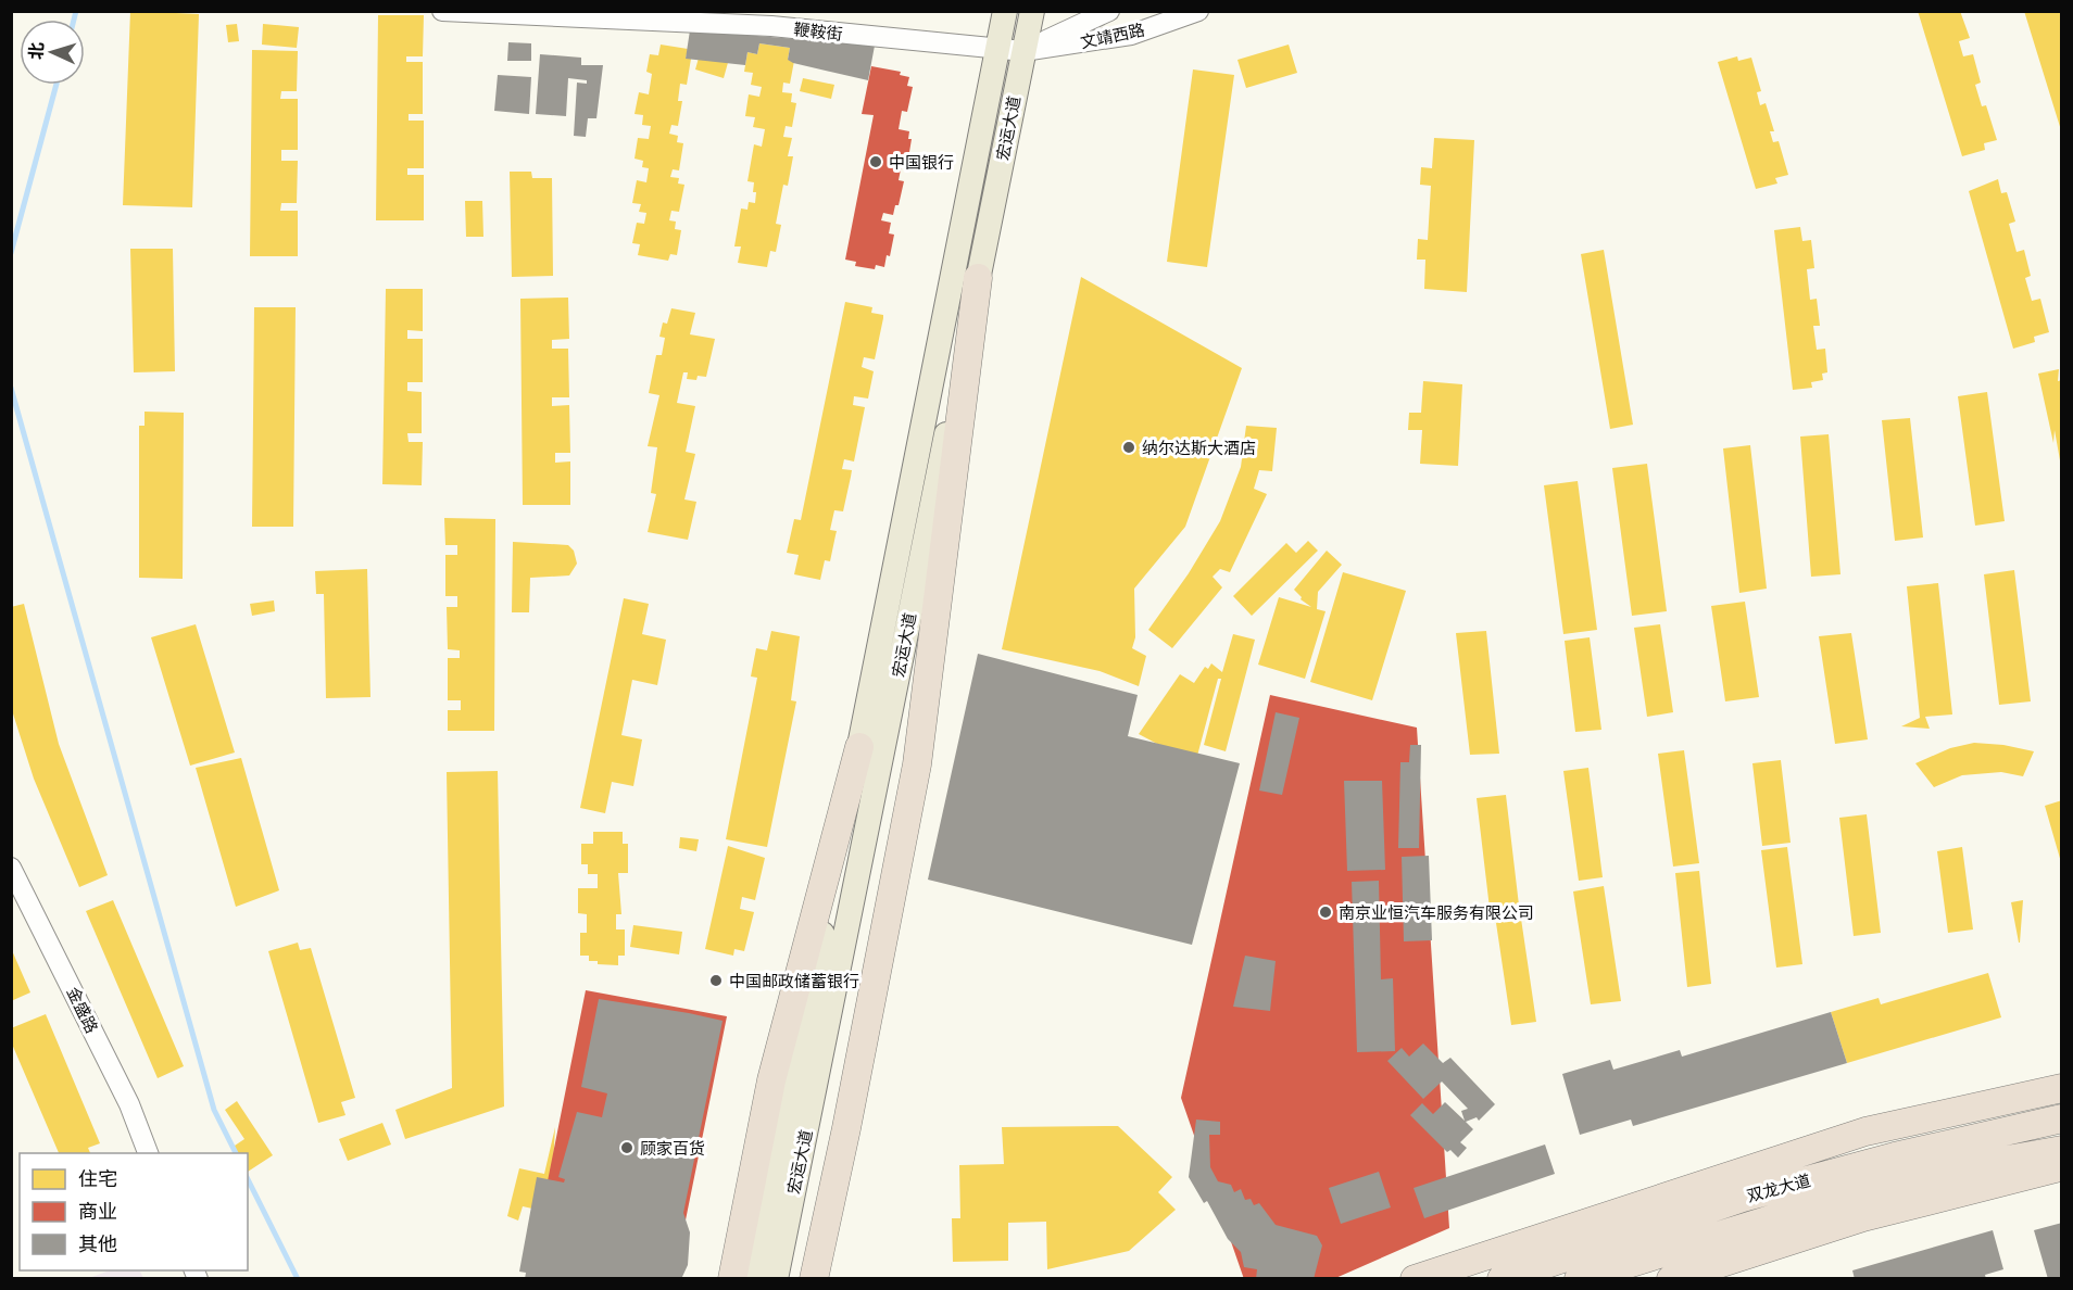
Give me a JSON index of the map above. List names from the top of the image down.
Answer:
{
  "streets": {
    "highway": ["双龙大道"],
    "main road": ["宏运大道"],
    "street": ["鞭鞍街", "文靖西路", "金盛路"]
  },
  "crossings": [
    ["鞭鞍街", "文靖西路"],
    ["鞭鞍街", "宏运大道"],
    ["文靖西路", "宏运大道"]
  ],
  "places": [
    "中国银行",
    "纳尔达斯大酒店",
    "南京业恒汽车服务有限公司",
    "中国邮政储蓄银行",
    "顾家百货"
  ],
  "legend": ["住宅", "商业", "其他"],
  "north": "left"
}
